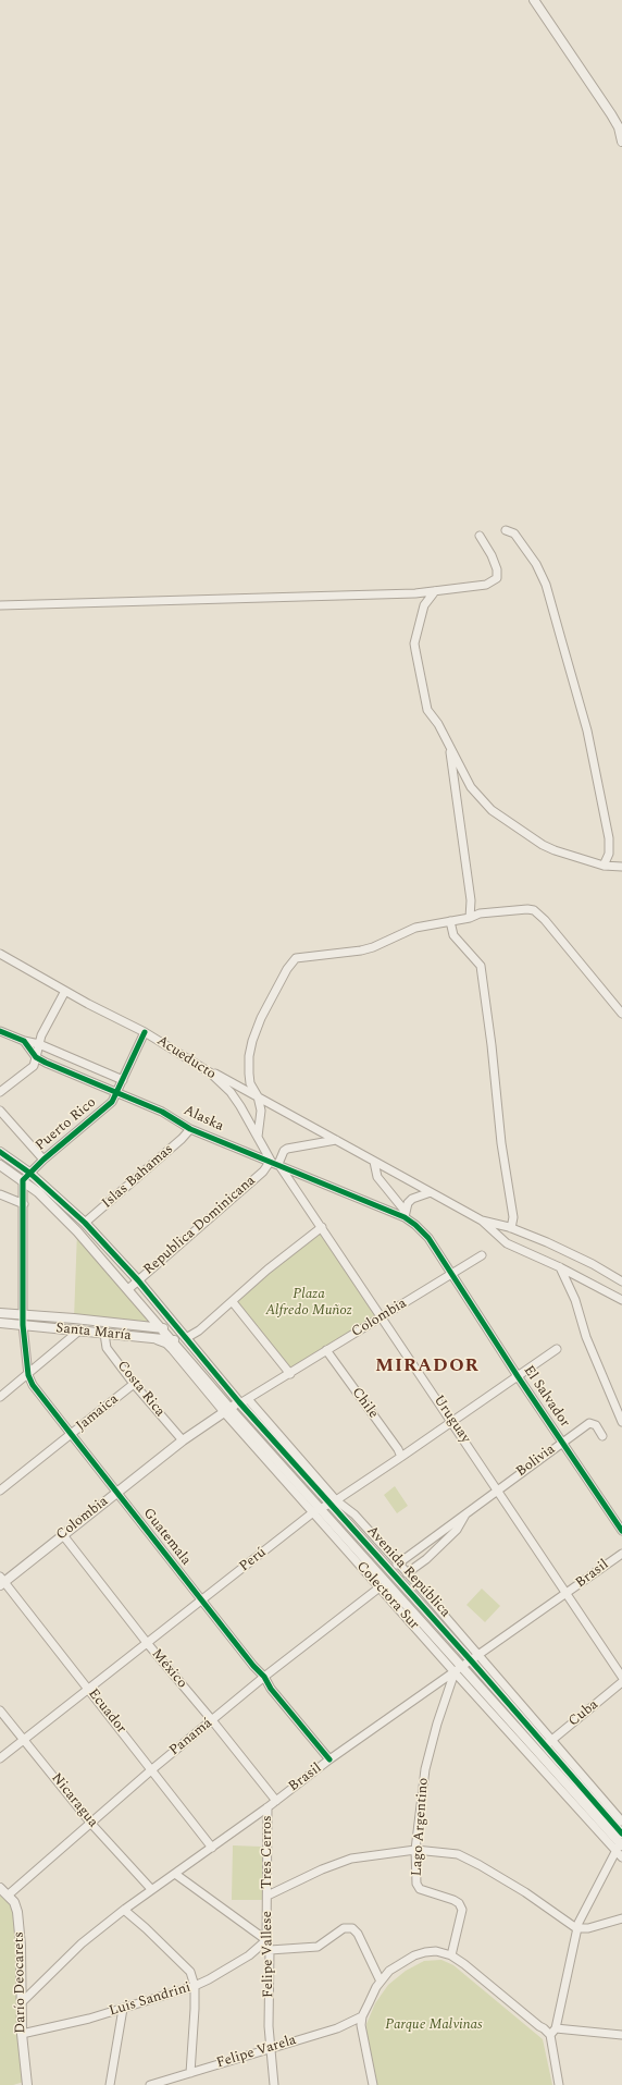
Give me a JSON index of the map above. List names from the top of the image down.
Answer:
{
  "streets": {
    "street": [
      "Acueducto",
      "Alaska",
      "Puerto Rico",
      "Islas Bahamas",
      "Republica Dominicana",
      "Colombia",
      "Santa María",
      "Costa Rica",
      "El Salvador",
      "Chile",
      "Jamaica",
      "Uruguay",
      "Bolivia",
      "Guatemala",
      "Perú",
      "Avenida República",
      "Brasil",
      "Colectora Sur",
      "México",
      "Ecuador",
      "Cuba",
      "Panamá",
      "Nicaragua",
      "Lago Argentino",
      "Tres Cerros",
      "Felipe Vallese",
      "Darío Deocarets",
      "Luis Sandrini",
      "Felipe Varela"
    ]
  },
  "crossings": [
    ["Acueducto", "Alaska"],
    ["Acueducto", "Puerto Rico"],
    ["Acueducto", "Republica Dominicana"],
    ["Alaska", "Puerto Rico"],
    ["Alaska", "Islas Bahamas"],
    ["Alaska", "Republica Dominicana"],
    ["Alaska", "El Salvador"],
    ["Alaska", "Uruguay"],
    ["Puerto Rico", "Guatemala"],
    ["Puerto Rico", "Avenida República"],
    ["Islas Bahamas", "Avenida República"],
    ["Republica Dominicana", "Avenida República"],
    ["Colombia", "Costa Rica"],
    ["Colombia", "El Salvador"],
    ["Colombia", "Chile"],
    ["Colombia", "Uruguay"],
    ["Colombia", "Guatemala"],
    ["Colombia", "Avenida República"],
    ["Colombia", "México"],
    ["Colombia", "Ecuador"],
    ["Santa María", "Costa Rica"],
    ["Santa María", "Guatemala"],
    ["Santa María", "Avenida República"],
    ["Costa Rica", "Jamaica"],
    ["El Salvador", "Bolivia"],
    ["El Salvador", "Perú"],
    ["Chile", "Perú"],
    ["Jamaica", "Guatemala"],
    ["Uruguay", "Bolivia"],
    ["Uruguay", "Perú"],
    ["Uruguay", "Brasil"],
    ["Guatemala", "Perú"],
    ["Guatemala", "Avenida República"],
    ["Guatemala", "Brasil"],
    ["Guatemala", "Panamá"],
    ["Perú", "Avenida República"],
    ["Perú", "Colectora Sur"],
    ["Perú", "México"],
    ["Perú", "Ecuador"],
    ["Perú", "Nicaragua"],
    ["Avenida República", "Brasil"],
    ["Avenida República", "Colectora Sur"],
    ["Avenida República", "Cuba"],
    ["Avenida República", "Lago Argentino"],
    ["Brasil", "Colectora Sur"],
    ["Brasil", "México"],
    ["Brasil", "Ecuador"],
    ["Brasil", "Nicaragua"],
    ["Brasil", "Lago Argentino"],
    ["Brasil", "Tres Cerros"],
    ["Brasil", "Darío Deocarets"],
    ["Colectora Sur", "Panamá"],
    ["Colectora Sur", "Lago Argentino"],
    ["México", "Panamá"],
    ["Ecuador", "Panamá"],
    ["Panamá", "Nicaragua"],
    ["Panamá", "Darío Deocarets"],
    ["Lago Argentino", "Felipe Vallese"],
    ["Tres Cerros", "Felipe Vallese"],
    ["Felipe Vallese", "Luis Sandrini"],
    ["Felipe Vallese", "Felipe Varela"],
    ["Darío Deocarets", "Luis Sandrini"]
  ],
  "districts": ["MIRADOR"],
  "parks": ["Plaza Alfredo Muñoz", "Parque Malvinas"]
}
